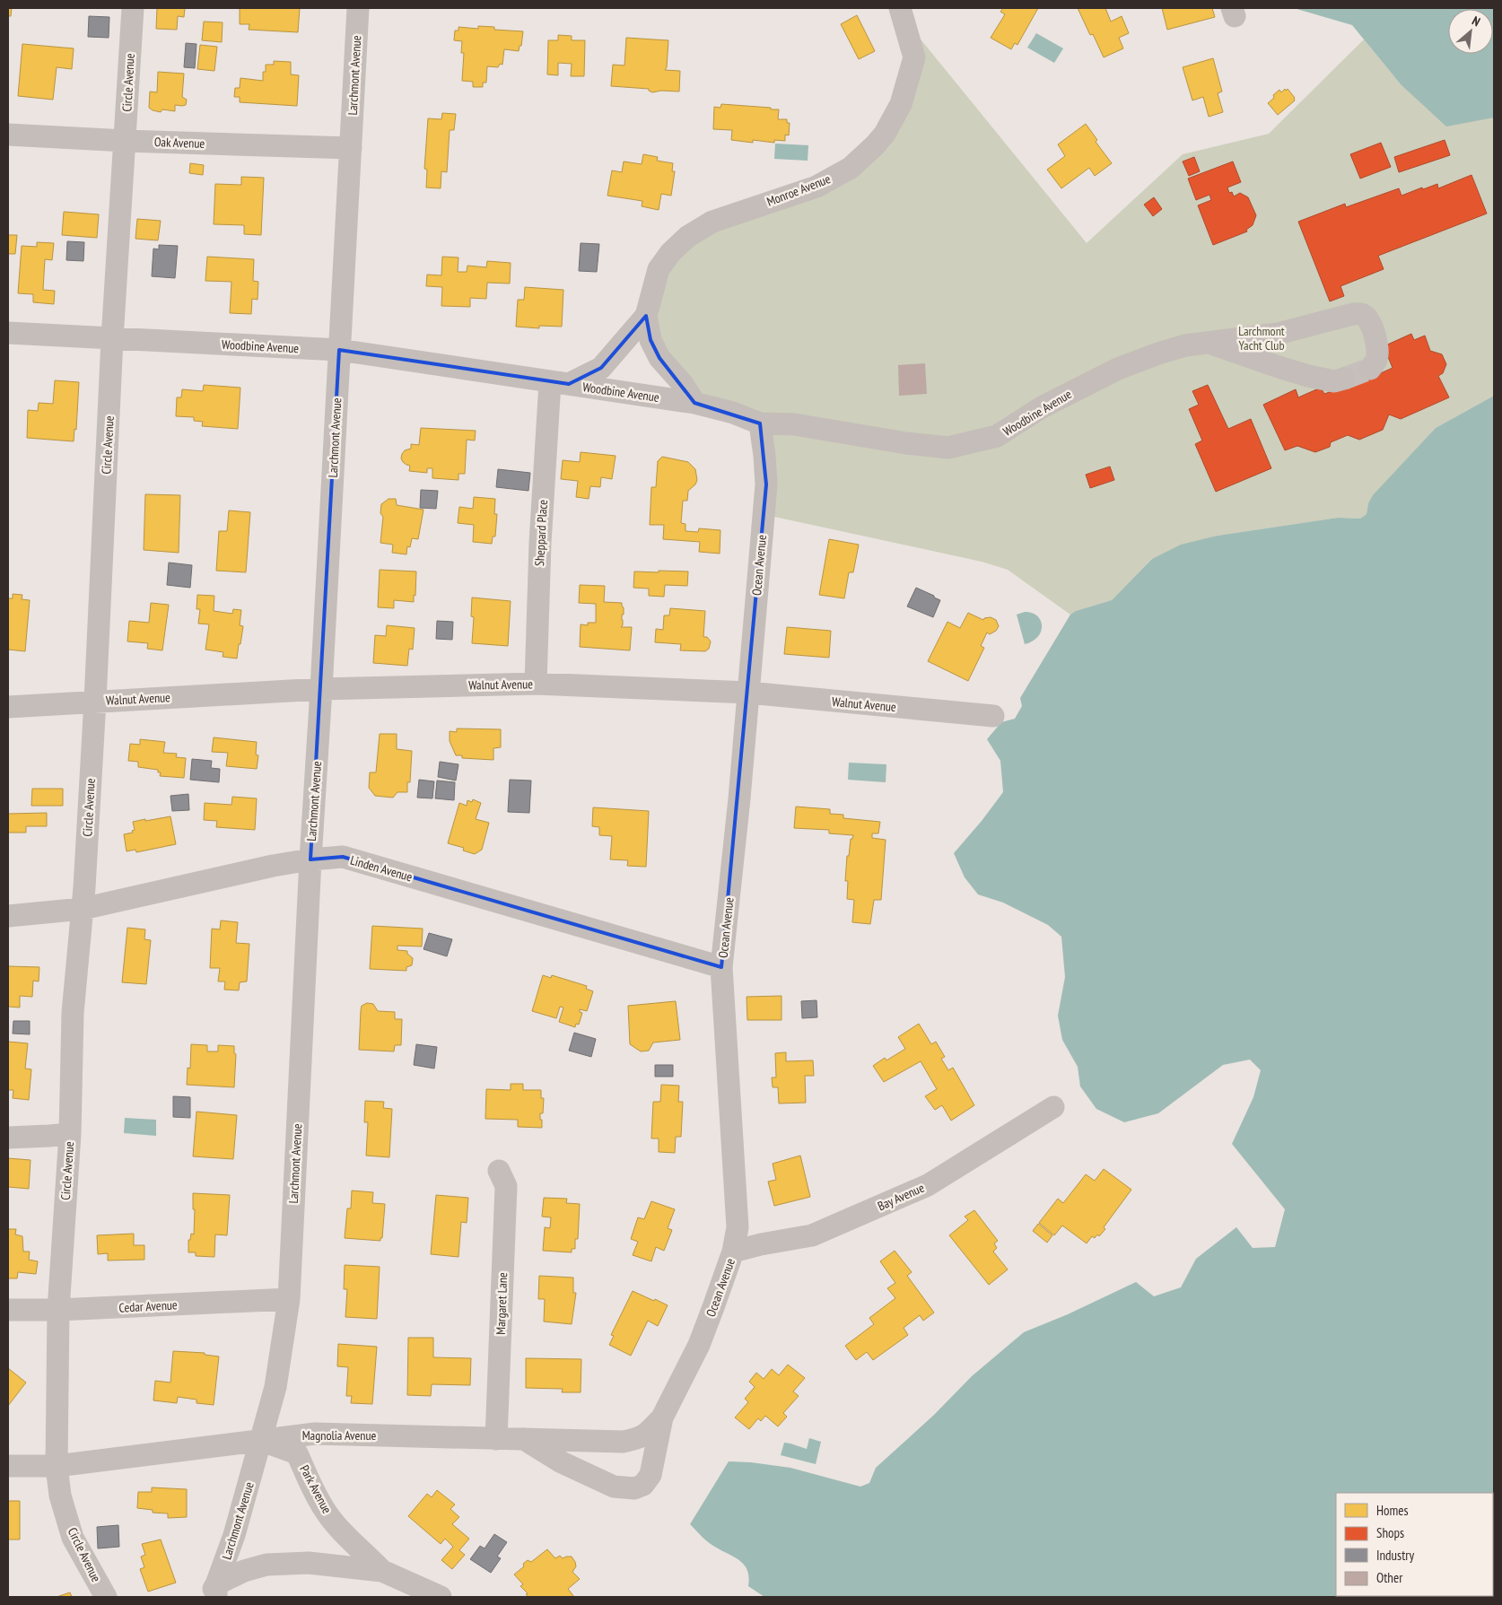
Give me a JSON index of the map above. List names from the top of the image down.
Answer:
{
  "streets": {
    "street": [
      "Larchmont Avenue",
      "Circle Avenue",
      "Oak Avenue",
      "Monroe Avenue",
      "Woodbine Avenue",
      "Sheppard Place",
      "Ocean Avenue",
      "Walnut Avenue",
      "Linden Avenue",
      "Bay Avenue",
      "Margaret Lane",
      "Cedar Avenue",
      "Magnolia Avenue",
      "Park Avenue"
    ]
  },
  "crossings": [
    ["Larchmont Avenue", "Oak Avenue"],
    ["Larchmont Avenue", "Woodbine Avenue"],
    ["Larchmont Avenue", "Walnut Avenue"],
    ["Larchmont Avenue", "Linden Avenue"],
    ["Larchmont Avenue", "Cedar Avenue"],
    ["Larchmont Avenue", "Magnolia Avenue"],
    ["Larchmont Avenue", "Park Avenue"],
    ["Circle Avenue", "Oak Avenue"],
    ["Circle Avenue", "Woodbine Avenue"],
    ["Circle Avenue", "Walnut Avenue"],
    ["Circle Avenue", "Linden Avenue"],
    ["Circle Avenue", "Cedar Avenue"],
    ["Circle Avenue", "Magnolia Avenue"],
    ["Monroe Avenue", "Woodbine Avenue"],
    ["Monroe Avenue", "Sheppard Place"],
    ["Woodbine Avenue", "Sheppard Place"],
    ["Woodbine Avenue", "Ocean Avenue"],
    ["Sheppard Place", "Walnut Avenue"],
    ["Ocean Avenue", "Walnut Avenue"],
    ["Ocean Avenue", "Linden Avenue"],
    ["Ocean Avenue", "Bay Avenue"],
    ["Ocean Avenue", "Magnolia Avenue"],
    ["Margaret Lane", "Magnolia Avenue"],
    ["Magnolia Avenue", "Park Avenue"]
  ],
  "parks": ["Larchmont Yacht Club"],
  "legend": [
    "Homes",
    "Shops",
    "Industry",
    "Other"
  ],
  "north": "top right"
}
